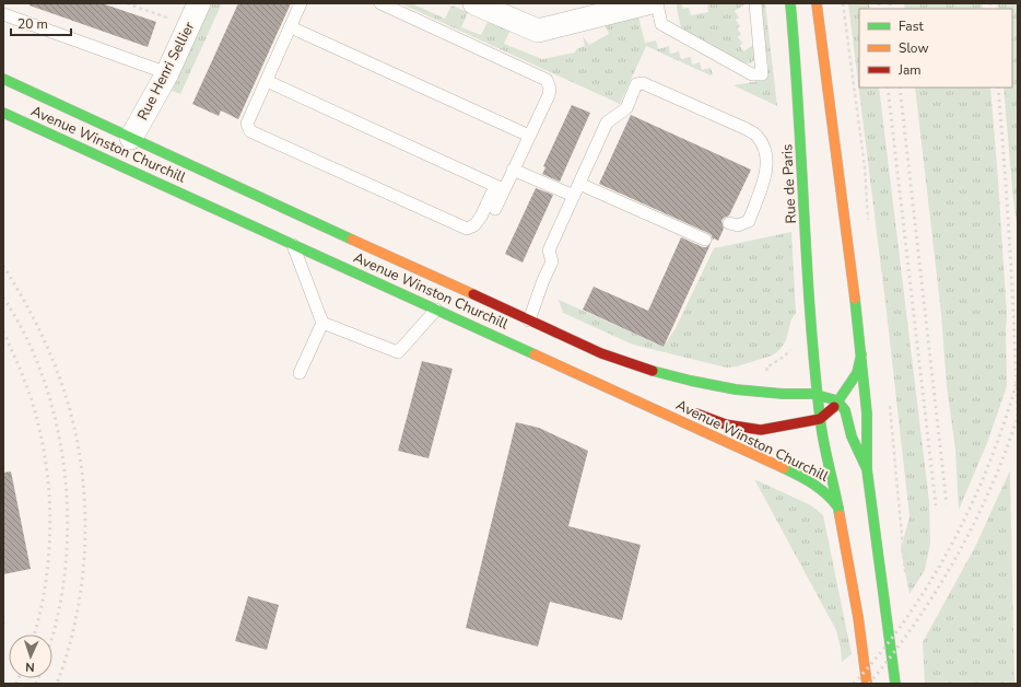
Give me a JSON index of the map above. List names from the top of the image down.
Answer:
{
  "streets": {
    "main road": ["Avenue Winston Churchill", "Rue de Paris"],
    "street": ["Rue Henri Sellier"]
  },
  "crossings": [
    ["Rue Henri Sellier", "Avenue Winston Churchill"],
    ["Avenue Winston Churchill", "Rue de Paris"]
  ],
  "legend": ["Fast", "Slow", "Jam"],
  "scale_bar": "20 m",
  "north": "bottom"
}
